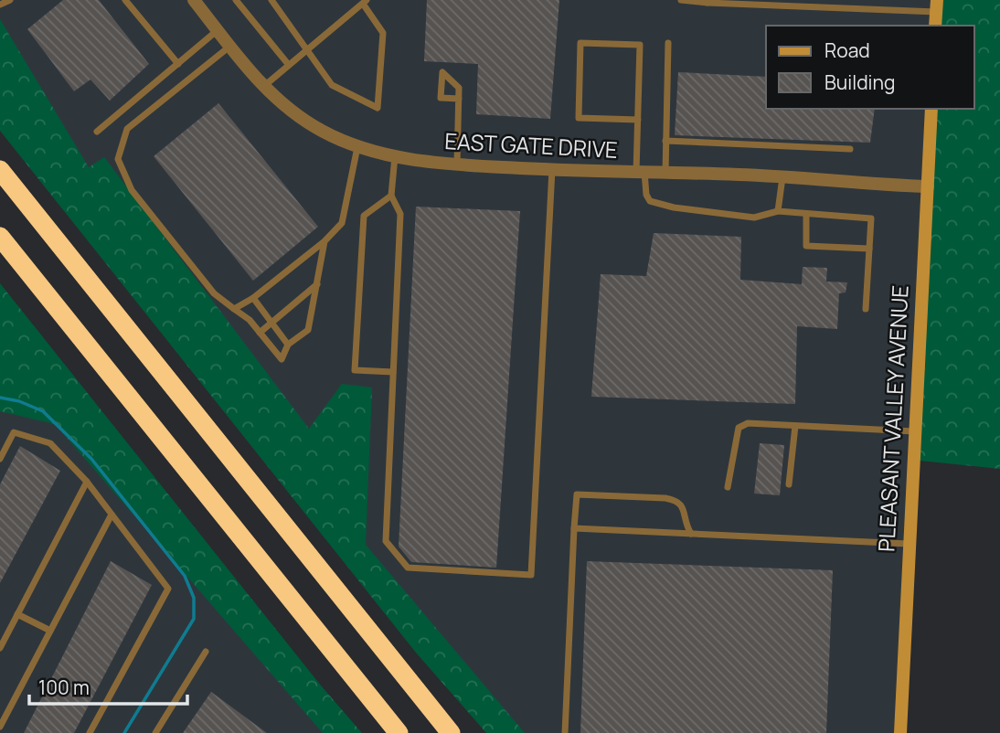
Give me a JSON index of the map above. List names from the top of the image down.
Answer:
{
  "streets": {
    "street": ["EAST GATE DRIVE", "PLEASANT VALLEY AVENUE"]
  },
  "crossings": [
    ["EAST GATE DRIVE", "PLEASANT VALLEY AVENUE"]
  ],
  "legend": ["Road", "Building"],
  "scale_bar": "100 m"
}
